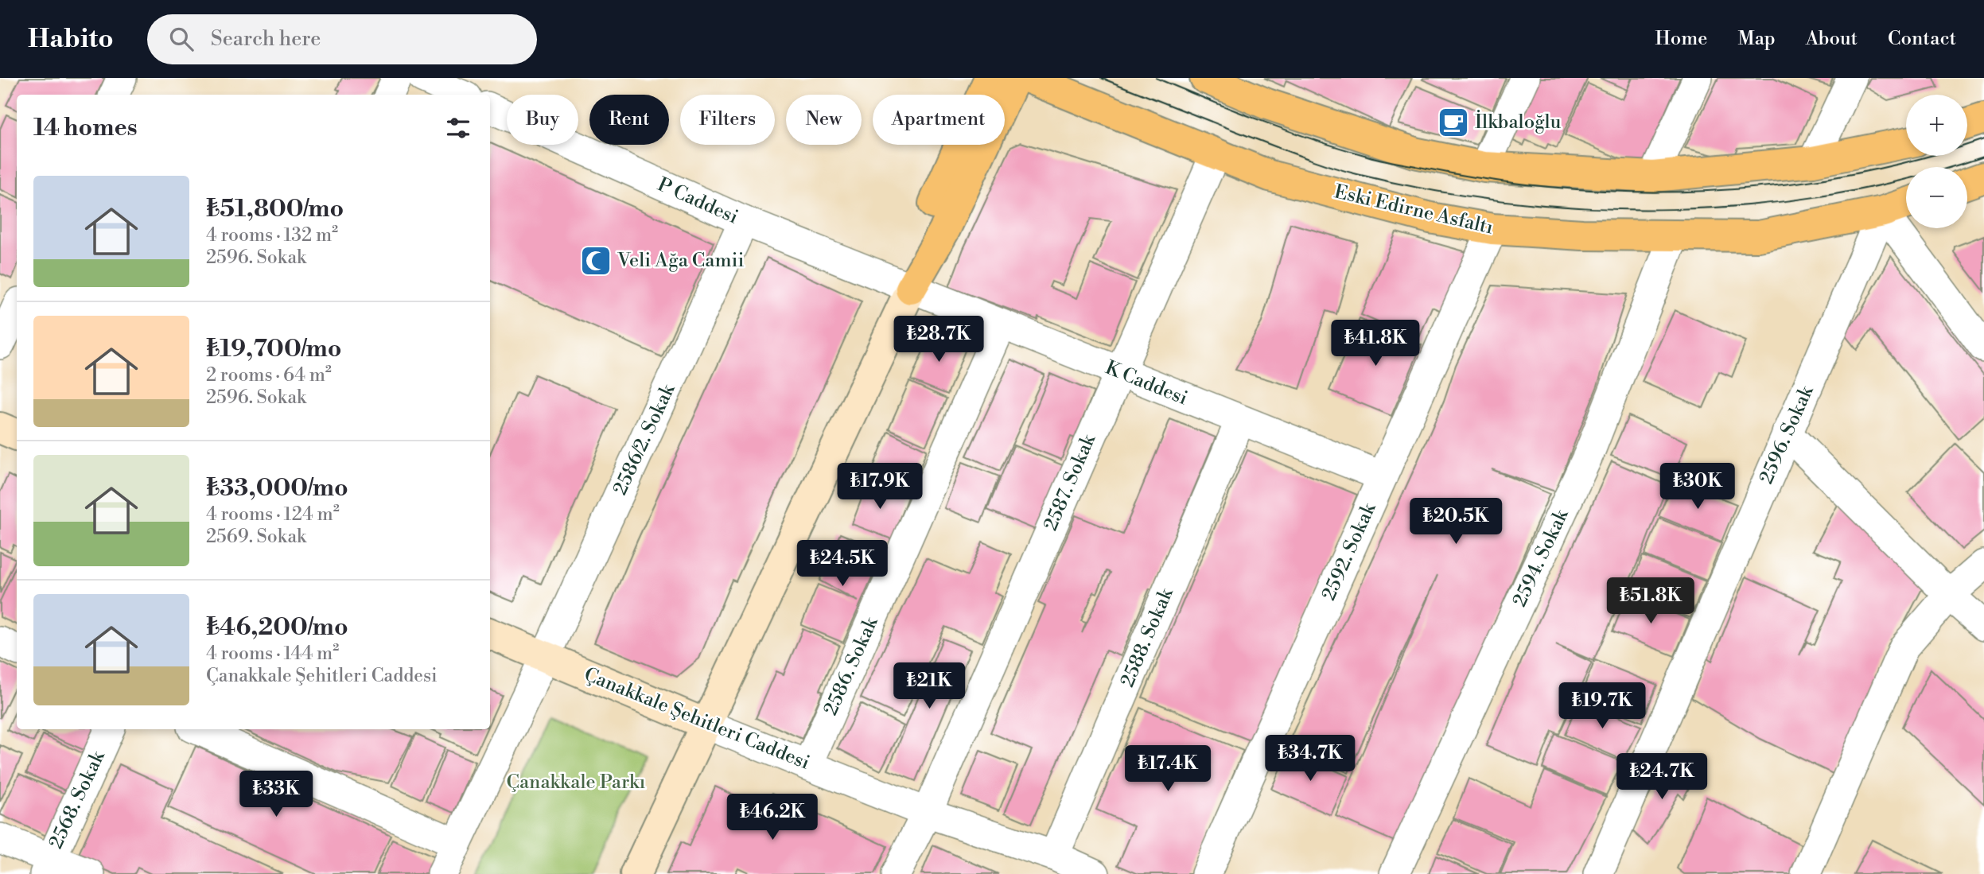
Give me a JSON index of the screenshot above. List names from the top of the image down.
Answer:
{
  "streets": {
    "main road": ["Eski Edirne Asfaltı", "Çanakkale Şehitleri Caddesi"],
    "street": [
      "P Caddesi",
      "K Caddesi",
      "2596. Sokak",
      "2586/2. Sokak",
      "2587. Sokak",
      "2592. Sokak",
      "2594. Sokak",
      "2588. Sokak",
      "2586. Sokak",
      "2568. Sokak"
    ]
  },
  "crossings": [
    ["P Caddesi", "K Caddesi"],
    ["P Caddesi", "2586/2. Sokak"],
    ["Eski Edirne Asfaltı", "2596. Sokak"],
    ["Eski Edirne Asfaltı", "2587. Sokak"],
    ["Eski Edirne Asfaltı", "2592. Sokak"],
    ["Eski Edirne Asfaltı", "2594. Sokak"],
    ["K Caddesi", "2587. Sokak"],
    ["K Caddesi", "2592. Sokak"],
    ["K Caddesi", "2588. Sokak"],
    ["K Caddesi", "2586. Sokak"],
    ["2586/2. Sokak", "Çanakkale Şehitleri Caddesi"],
    ["2587. Sokak", "Çanakkale Şehitleri Caddesi"],
    ["2588. Sokak", "Çanakkale Şehitleri Caddesi"],
    ["2586. Sokak", "Çanakkale Şehitleri Caddesi"]
  ],
  "parks": ["Çanakkale Parkı"],
  "places": {
    "cafe": ["İlkbaloğlu"],
    "mosque": ["Veli Ağa Camii"]
  },
  "page": {
    "header": "Habito",
    "search": "Search here",
    "nav": [
      "Home",
      "Map",
      "About",
      "Contact"
    ],
    "map_buttons": ["+", "−"],
    "chip": [
      "Buy",
      "Rent",
      "Filters",
      "New",
      "Apartment"
    ],
    "heading": "14 homes",
    "list": [
      {
        "name": "₺51,800/mo",
        "note": "4 rooms · 132 m² · 2596. Sokak"
      },
      {
        "name": "₺19,700/mo",
        "note": "2 rooms · 64 m² · 2596. Sokak"
      },
      {
        "name": "₺33,000/mo",
        "note": "4 rooms · 124 m² · 2569. Sokak"
      },
      {
        "name": "₺46,200/mo",
        "note": "4 rooms · 144 m² · Çanakkale Şehitleri Caddesi"
      }
    ],
    "price": [
      "₺28.7K",
      "₺41.8K",
      "₺17.9K",
      "₺30K",
      "₺20.5K",
      "₺24.5K",
      "₺51.8K",
      "₺21K",
      "₺19.7K",
      "₺34.7K",
      "₺17.4K",
      "₺24.7K",
      "₺33K",
      "₺46.2K"
    ]
  }
}
